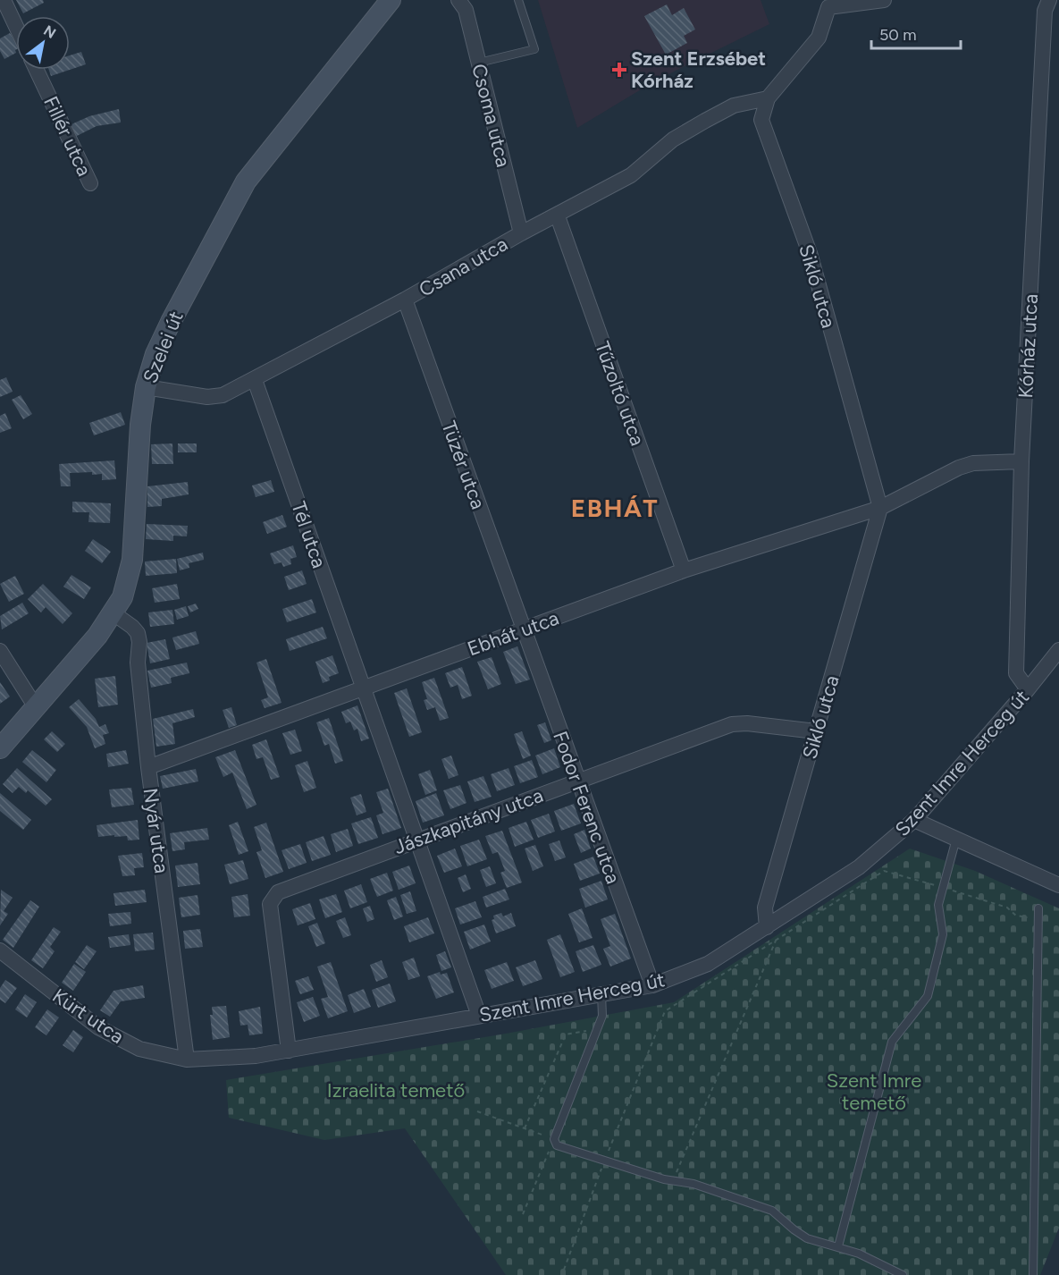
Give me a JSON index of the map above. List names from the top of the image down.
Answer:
{
  "streets": {
    "main road": ["Szelei út"],
    "street": [
      "Csoma utca",
      "Fillér utca",
      "Csana utca",
      "Sikló utca",
      "Kórház utca",
      "Tűzoltó utca",
      "Tüzér utca",
      "Tél utca",
      "Ebhát utca",
      "Szent Imre Herceg út",
      "Fodor Ferenc utca",
      "Jászkapitány utca",
      "Nyár utca",
      "Kürt utca"
    ]
  },
  "crossings": [
    ["Csoma utca", "Csana utca"],
    ["Csana utca", "Sikló utca"],
    ["Csana utca", "Szelei út"],
    ["Csana utca", "Tűzoltó utca"],
    ["Csana utca", "Tüzér utca"],
    ["Csana utca", "Tél utca"],
    ["Sikló utca", "Ebhát utca"],
    ["Sikló utca", "Szent Imre Herceg út"],
    ["Sikló utca", "Jászkapitány utca"],
    ["Kórház utca", "Szent Imre Herceg út"],
    ["Szelei út", "Nyár utca"],
    ["Tűzoltó utca", "Ebhát utca"],
    ["Tüzér utca", "Ebhát utca"],
    ["Tüzér utca", "Fodor Ferenc utca"],
    ["Tél utca", "Ebhát utca"],
    ["Tél utca", "Szent Imre Herceg út"],
    ["Tél utca", "Jászkapitány utca"],
    ["Ebhát utca", "Fodor Ferenc utca"],
    ["Ebhát utca", "Nyár utca"],
    ["Szent Imre Herceg út", "Fodor Ferenc utca"],
    ["Szent Imre Herceg út", "Jászkapitány utca"],
    ["Szent Imre Herceg út", "Nyár utca"],
    ["Szent Imre Herceg út", "Kürt utca"],
    ["Fodor Ferenc utca", "Jászkapitány utca"],
    ["Nyár utca", "Kürt utca"]
  ],
  "districts": ["EBHÁT"],
  "parks": ["Szent Imre temető", "Izraelita temető"],
  "places": {
    "health": ["Szent Erzsébet Kórház"]
  },
  "scale_bar": "50 m",
  "north": "top right"
}
